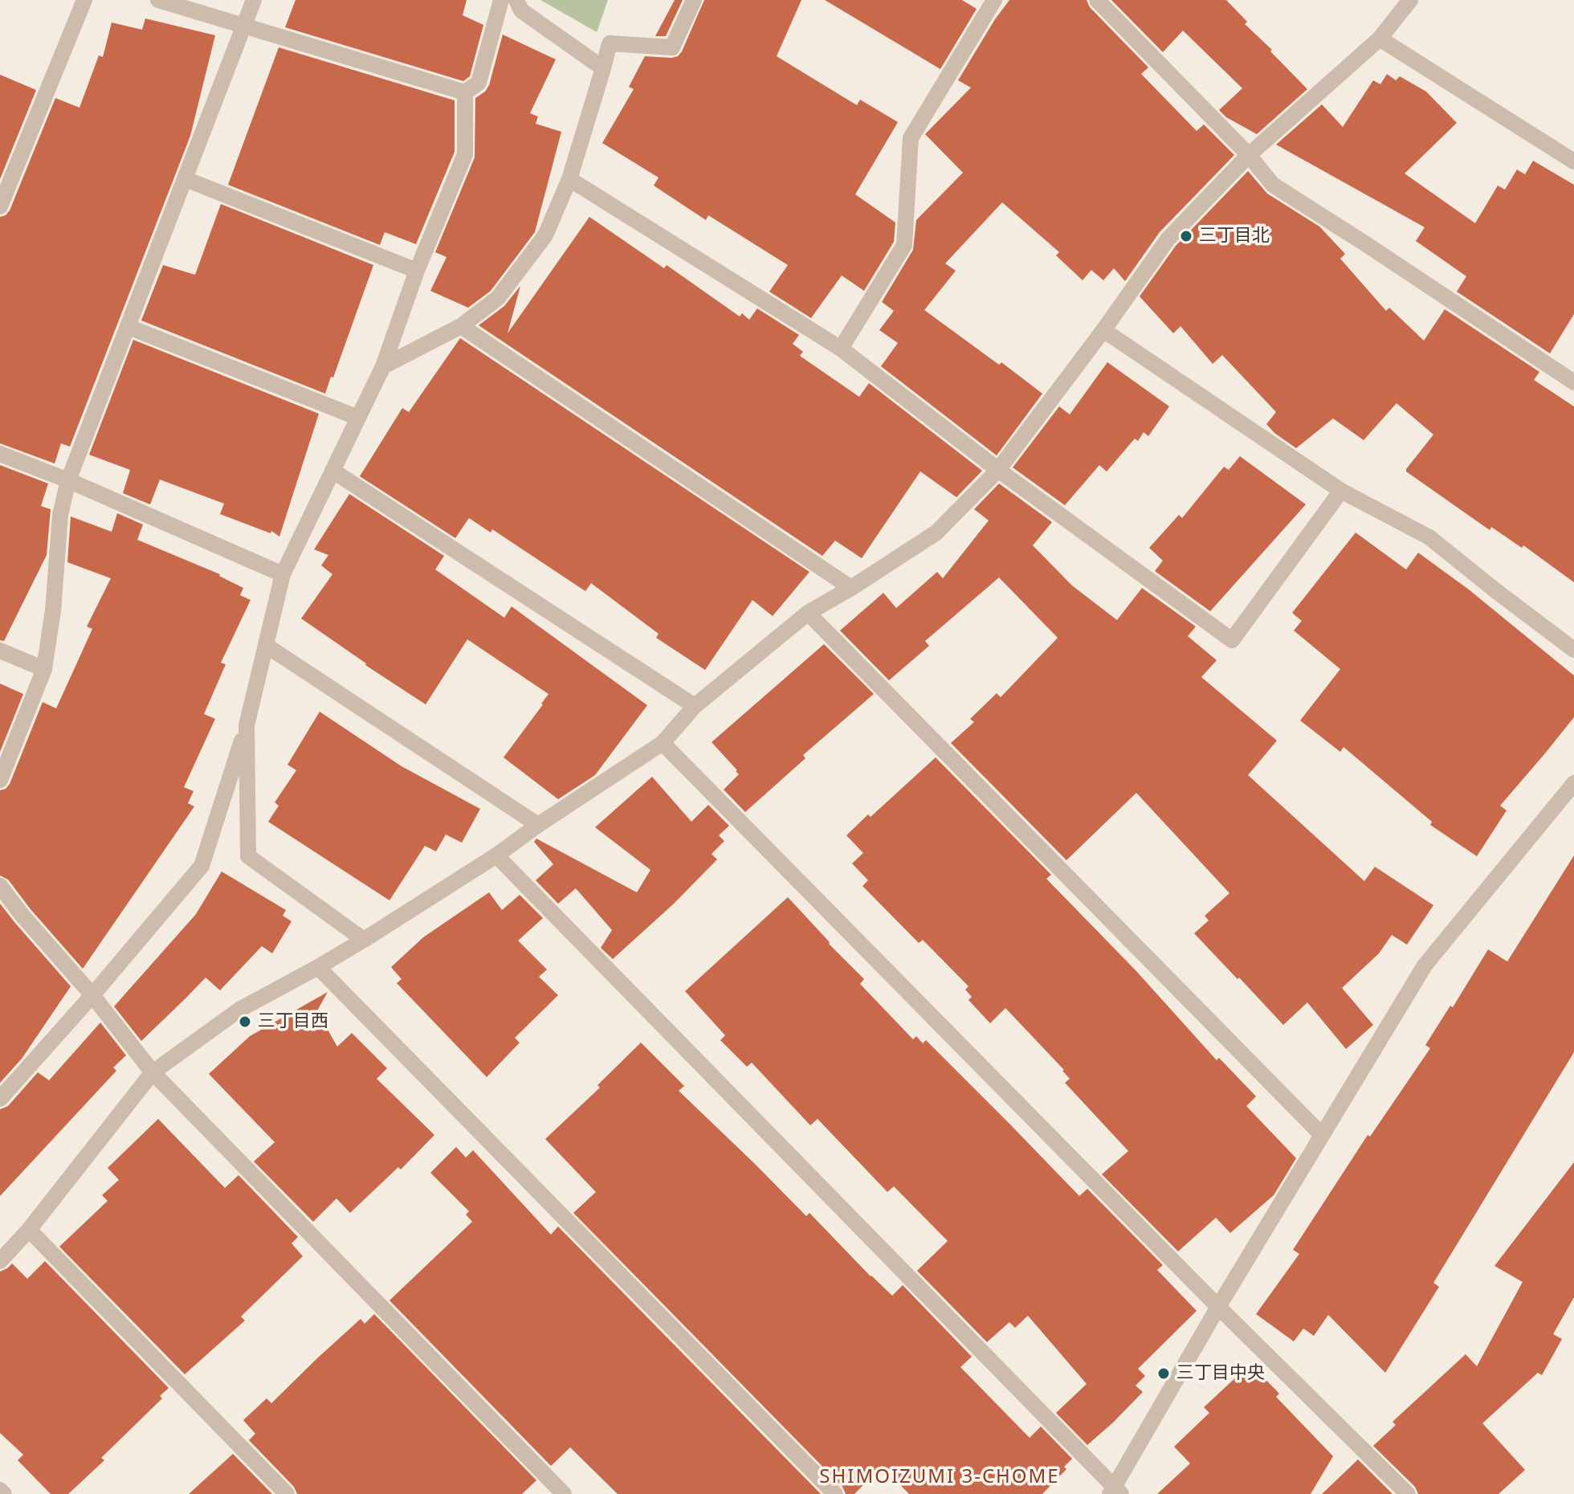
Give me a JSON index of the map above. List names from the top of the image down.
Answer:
{
  "districts": ["SHIMOIZUMI 3-CHOME"],
  "places": ["三丁目北", "三丁目西", "三丁目中央"]
}
